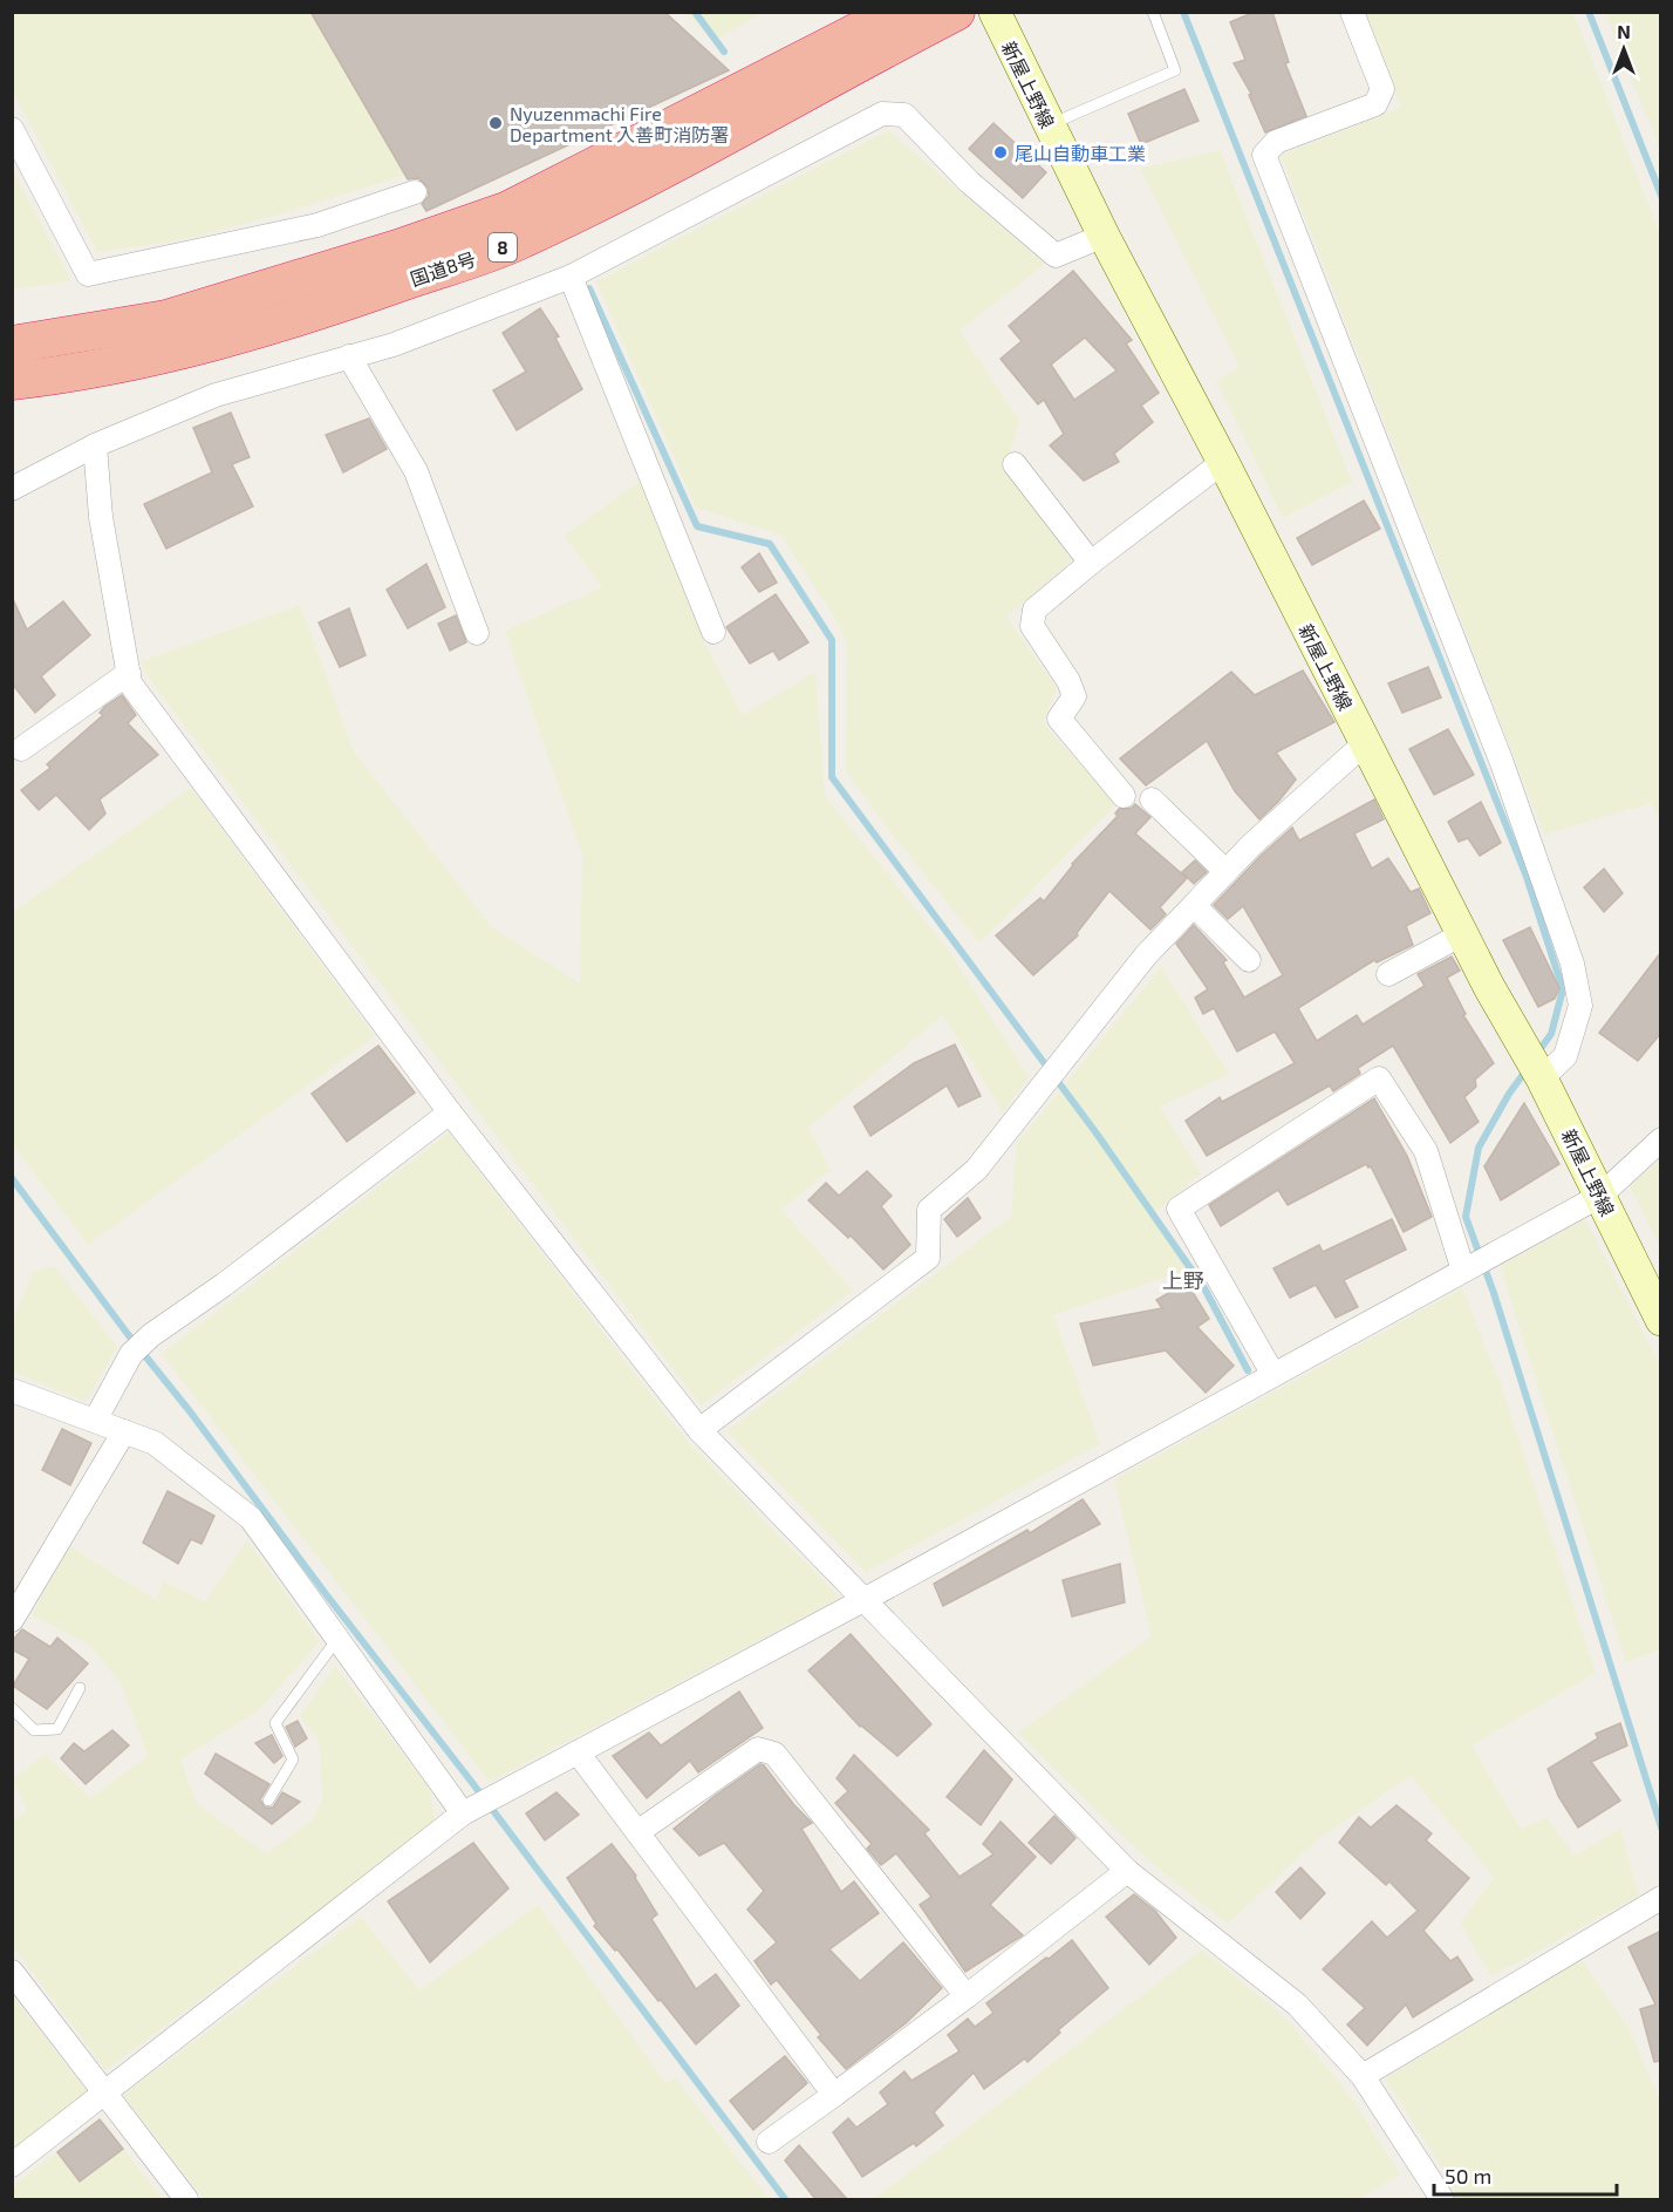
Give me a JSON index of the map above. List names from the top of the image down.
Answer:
{
  "streets": {
    "highway": ["8", "国道8号"],
    "main road": ["新屋上野線"]
  },
  "districts": ["上野"],
  "places": ["Nyuzenmachi Fire Department 入善町消防署", "尾山自動車工業"],
  "scale_bar": "50 m",
  "north": "top"
}
